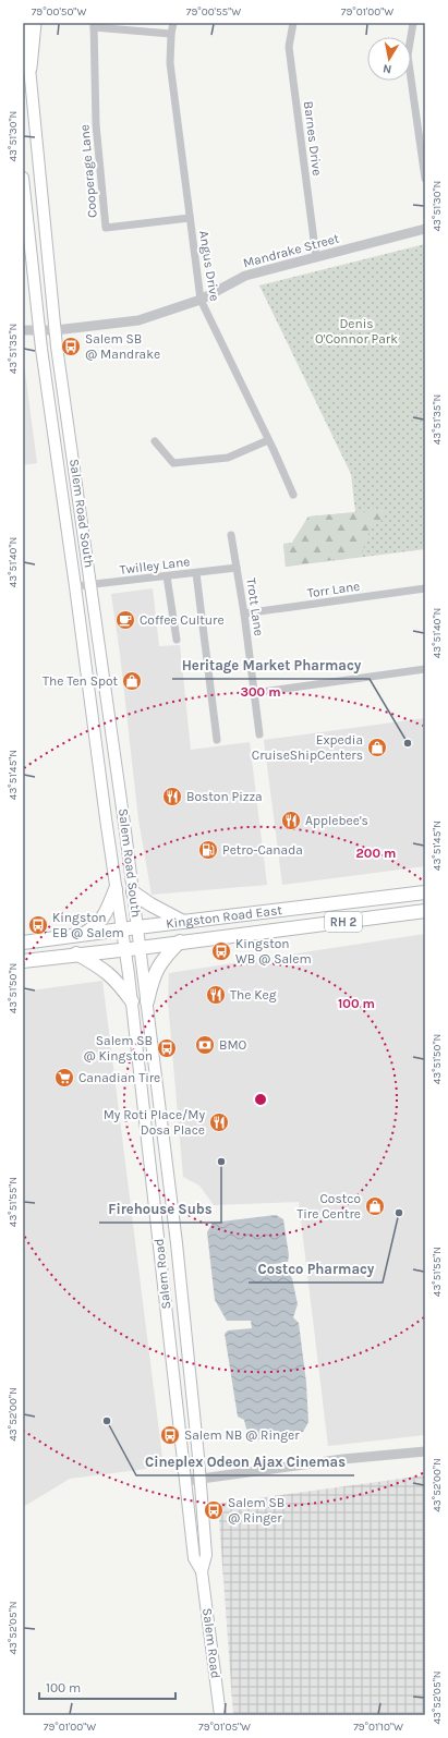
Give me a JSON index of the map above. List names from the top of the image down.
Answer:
{
  "streets": {
    "main road": [
      "Salem Road South",
      "Kingston Road East",
      "RH 2",
      "Salem Road"
    ],
    "street": [
      "Barnes Drive",
      "Cooperage Lane",
      "Mandrake Street",
      "Angus Drive",
      "Twilley Lane",
      "Torr Lane",
      "Trott Lane"
    ]
  },
  "crossings": [
    ["Barnes Drive", "Mandrake Street"],
    ["Cooperage Lane", "Angus Drive"],
    ["Mandrake Street", "Angus Drive"],
    ["Mandrake Street", "Salem Road South"],
    ["Salem Road South", "Twilley Lane"],
    ["Salem Road South", "Kingston Road East"],
    ["Salem Road South", "Salem Road"],
    ["Twilley Lane", "Trott Lane"],
    ["Torr Lane", "Trott Lane"]
  ],
  "parks": ["Denis O'Connor Park"],
  "places": {
    "bus stop": [
      "Salem SB @ Mandrake",
      "Kingston EB @ Salem",
      "Kingston WB @ Salem",
      "Salem SB @ Kingston",
      "Salem NB @ Ringer",
      "Salem SB @ Ringer"
    ],
    "cafe": ["Coffee Culture"],
    "shop": ["The Ten Spot", "Expedia CruiseShipCenters", "Costco Tire Centre"],
    "other": [
      "Heritage Market Pharmacy",
      "Firehouse Subs",
      "Costco Pharmacy",
      "Cineplex Odeon Ajax Cinemas"
    ],
    "restaurant": [
      "Boston Pizza",
      "Applebee's",
      "The Keg",
      "My Roti Place/My Dosa Place"
    ],
    "fuel station": ["Petro-Canada"],
    "bank": ["BMO"],
    "supermarket": ["Canadian Tire"]
  },
  "scale_bar": "100 m",
  "north": "bottom",
  "coordinates": [
    "79°00'50\"W",
    "79°00'55\"W",
    "79°01'00\"W",
    "43°51'30\"N",
    "43°51'35\"N",
    "43°51'40\"N",
    "43°51'45\"N",
    "43°51'50\"N",
    "43°51'55\"N",
    "43°52'00\"N",
    "43°52'05\"N",
    "79°01'05\"W",
    "79°01'10\"W"
  ],
  "rings": ["300 m", "200 m", "100 m"]
}
